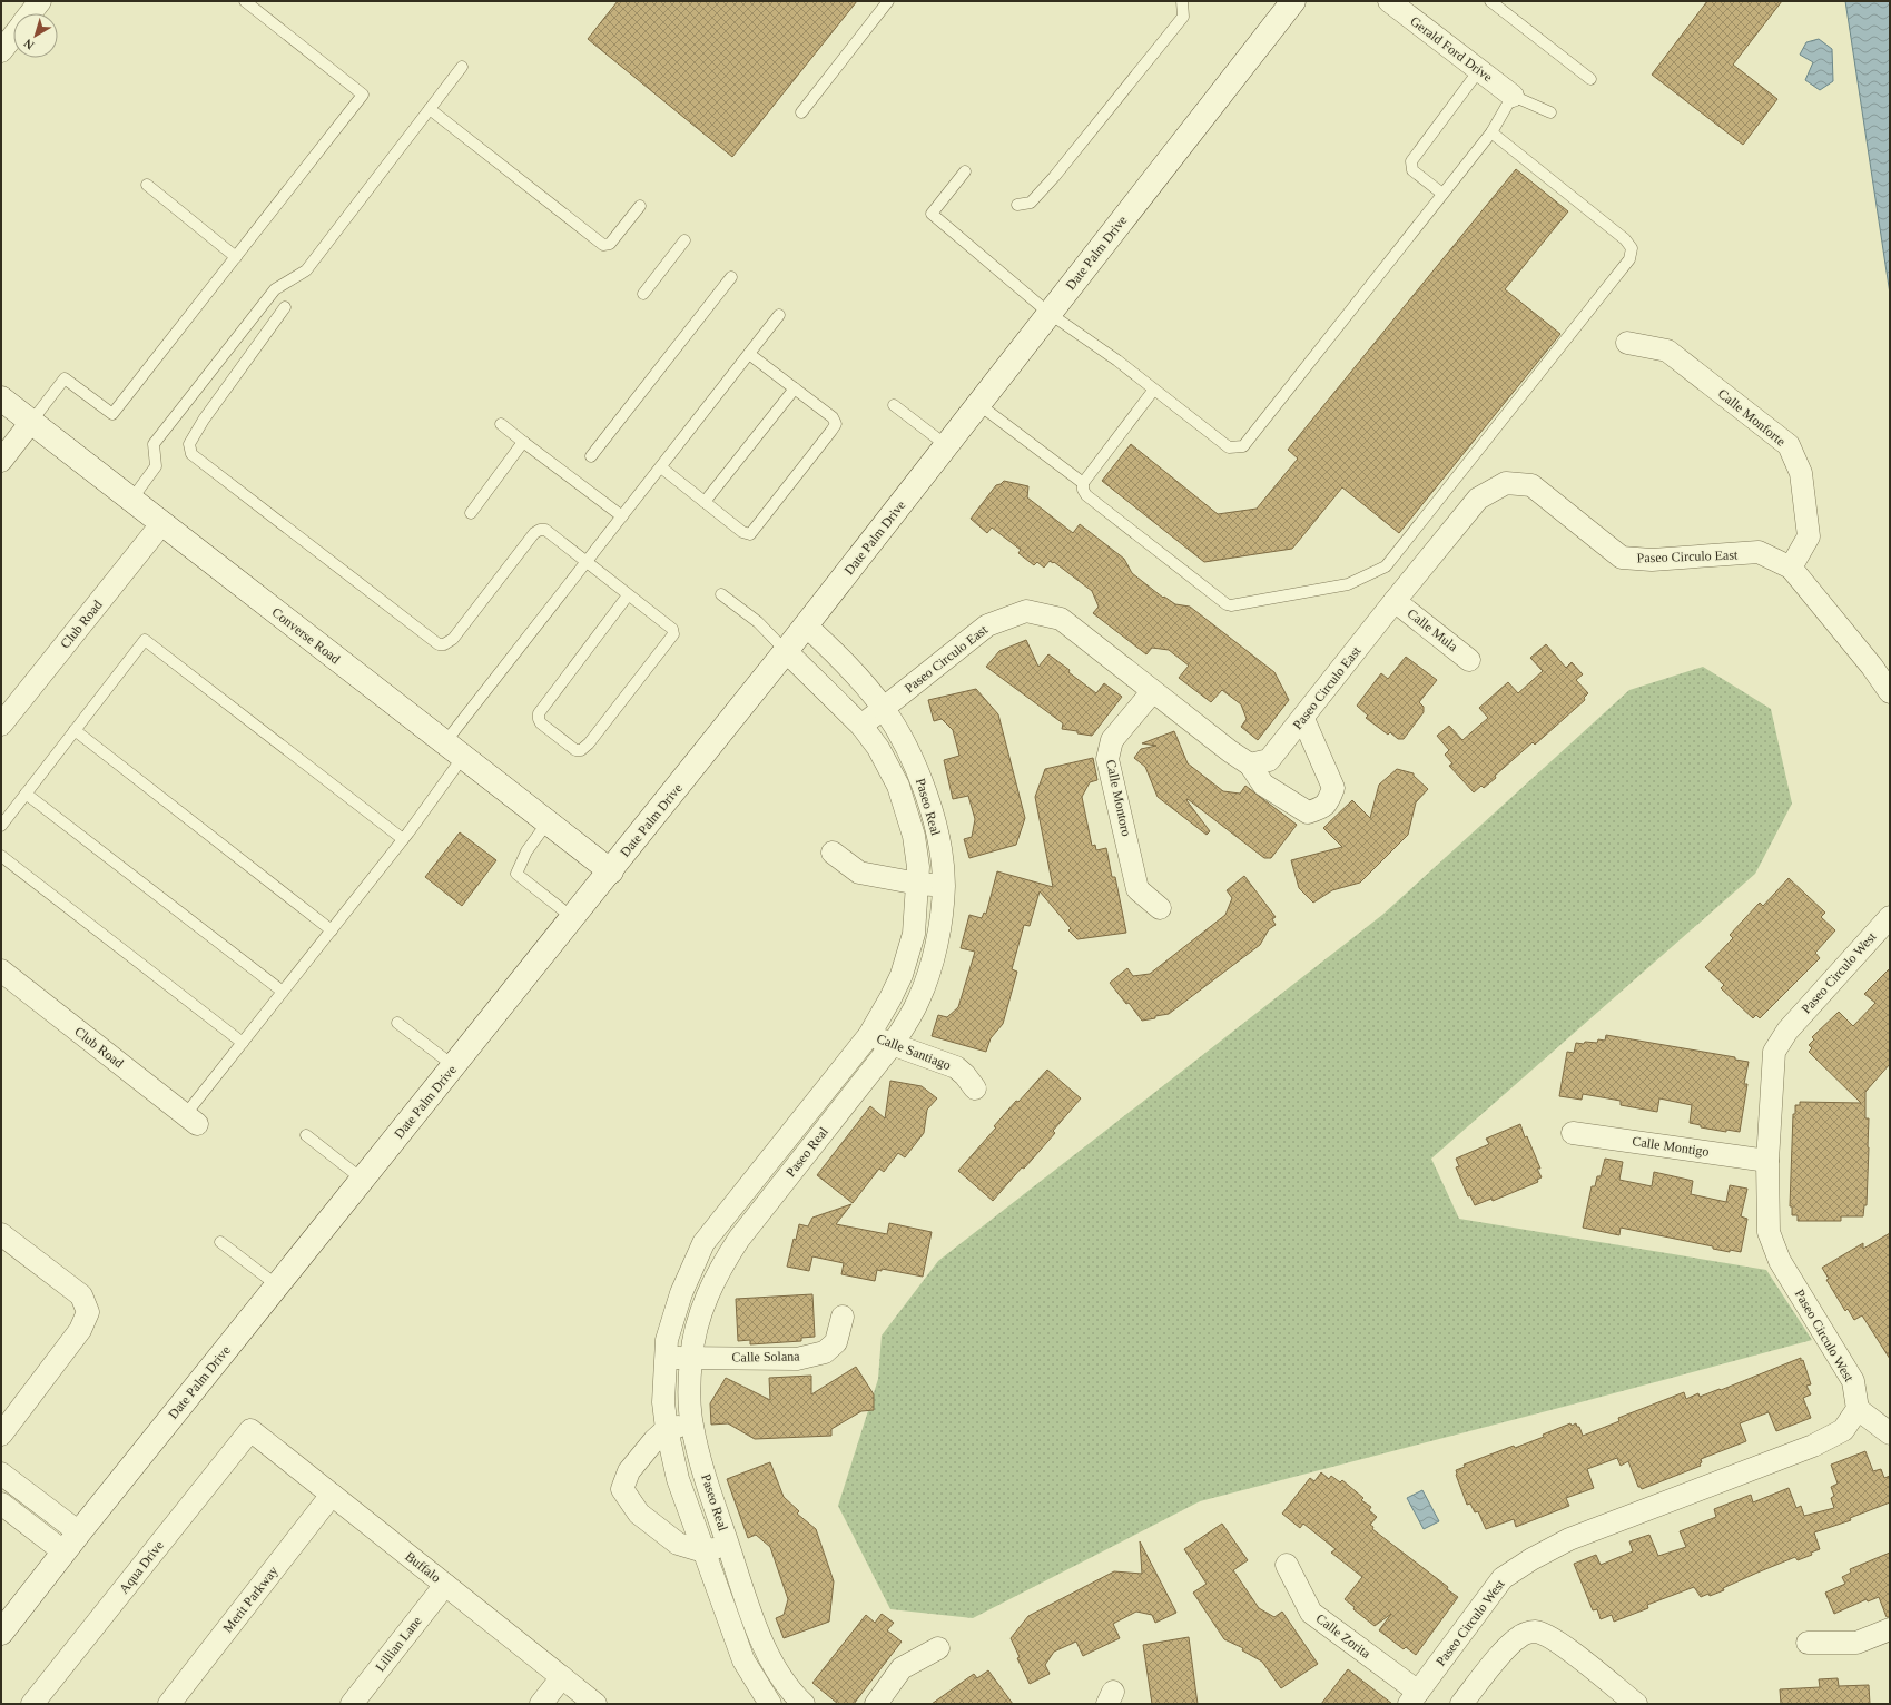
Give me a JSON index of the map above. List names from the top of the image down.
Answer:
{
  "streets": {
    "main road": ["Date Palm Drive", "Converse Road"],
    "street": [
      "Gerald Ford Drive",
      "Calle Monforte",
      "Paseo Circulo East",
      "Club Road",
      "Calle Mula",
      "Calle Montoro",
      "Paseo Real",
      "Paseo Circulo West",
      "Calle Santiago",
      "Calle Montigo",
      "Calle Solana",
      "Aqua Drive",
      "Buffalo",
      "Merit Parkway",
      "Calle Zorita",
      "Lillian Lane"
    ]
  },
  "crossings": [
    ["Date Palm Drive", "Converse Road"],
    ["Date Palm Drive", "Paseo Real"],
    ["Calle Monforte", "Paseo Circulo East"],
    ["Paseo Circulo East", "Calle Mula"],
    ["Paseo Circulo East", "Calle Montoro"],
    ["Paseo Circulo East", "Paseo Real"],
    ["Club Road", "Converse Road"],
    ["Paseo Real", "Calle Santiago"],
    ["Paseo Real", "Calle Solana"],
    ["Paseo Circulo West", "Calle Montigo"],
    ["Paseo Circulo West", "Calle Zorita"],
    ["Aqua Drive", "Buffalo"],
    ["Buffalo", "Merit Parkway"],
    ["Buffalo", "Lillian Lane"]
  ],
  "north": "bottom left"
}
